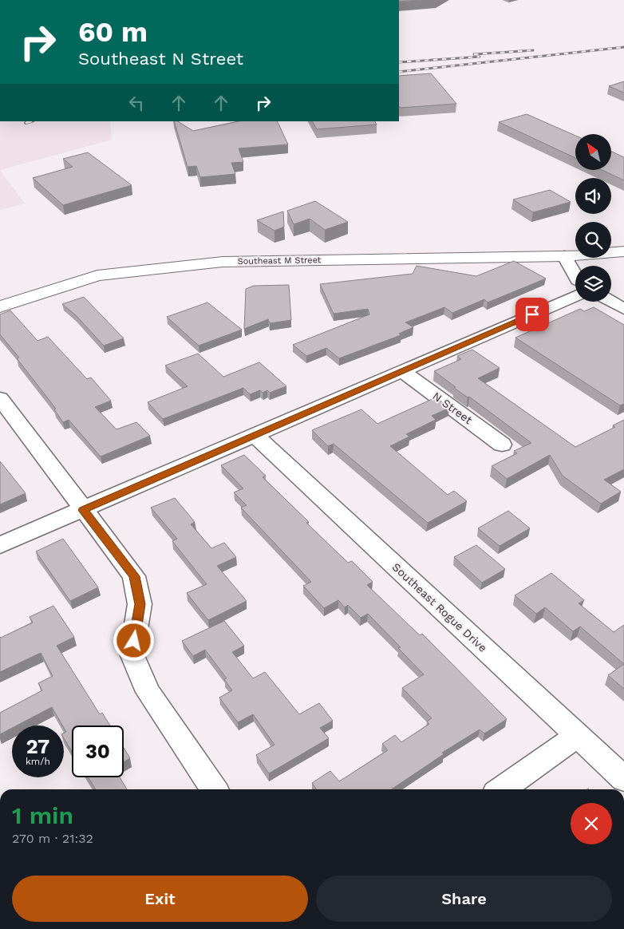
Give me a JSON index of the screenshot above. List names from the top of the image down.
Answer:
{
  "streets": {
    "street": ["Southeast M Street", "N Street", "Southeast Rogue Drive"]
  },
  "north": "top left",
  "page": {
    "turn": ["60 m", "Southeast N Street"],
    "speed": "27 km/h",
    "limit": "30",
    "heading": ["1 min", "270 m · 21:32"],
    "buttons": ["Exit", "Share"]
  }
}
